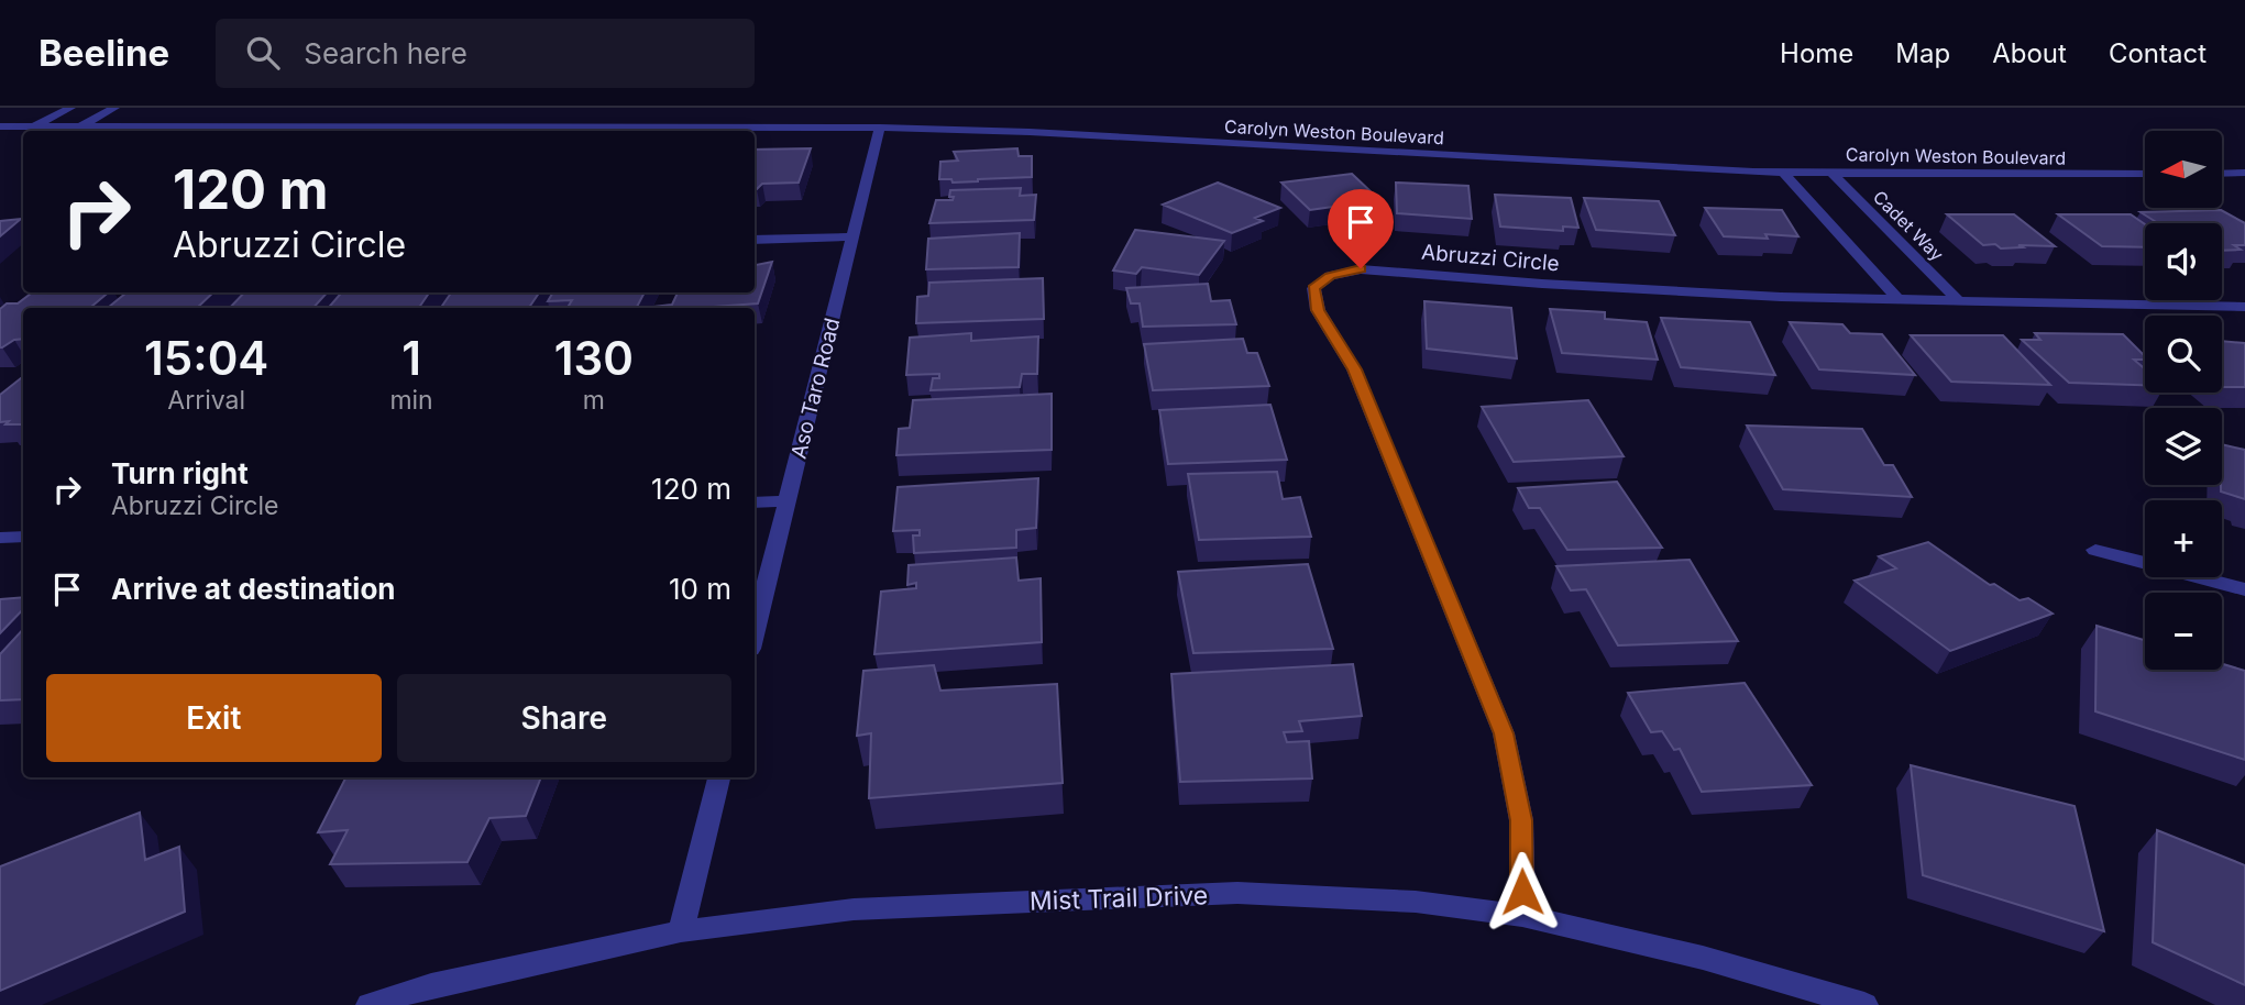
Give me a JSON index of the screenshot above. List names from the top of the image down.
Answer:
{
  "streets": {
    "street": [
      "Carolyn Weston Boulevard",
      "Cadet Way",
      "Abruzzi Circle",
      "Aso Taro Road",
      "Mist Trail Drive"
    ]
  },
  "crossings": [
    ["Carolyn Weston Boulevard", "Cadet Way"],
    ["Carolyn Weston Boulevard", "Aso Taro Road"],
    ["Cadet Way", "Abruzzi Circle"],
    ["Abruzzi Circle", "Mist Trail Drive"]
  ],
  "north": "left",
  "page": {
    "header": "Beeline",
    "search": "Search here",
    "nav": [
      "Home",
      "Map",
      "About",
      "Contact"
    ],
    "map_buttons": ["+", "−"],
    "turn": ["120 m", "Abruzzi Circle"],
    "eta": [
      "15:04",
      "Arrival",
      "1",
      "min",
      "130",
      "m"
    ],
    "list": [
      {
        "name": "Turn right",
        "note": "Abruzzi Circle",
        "value": "120 m"
      },
      {
        "name": "Arrive at destination",
        "value": "10 m"
      }
    ],
    "buttons": ["Exit", "Share"]
  }
}
